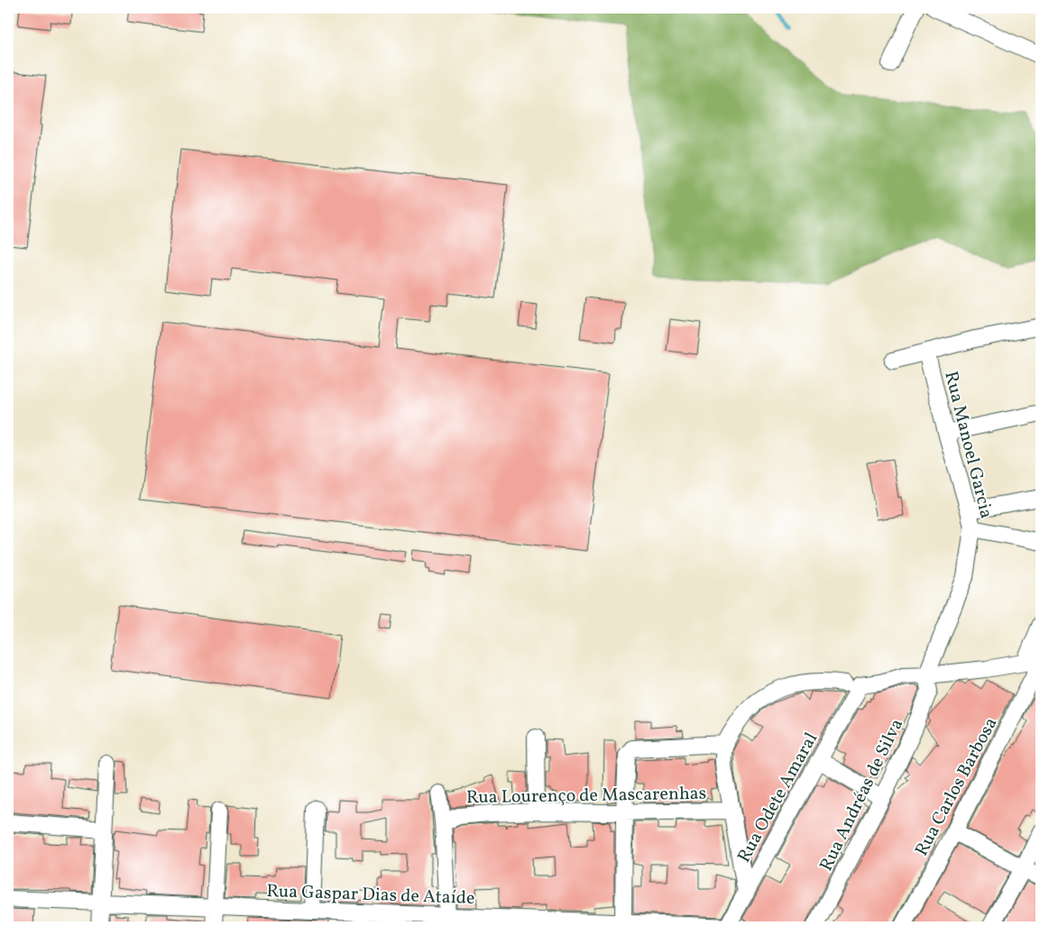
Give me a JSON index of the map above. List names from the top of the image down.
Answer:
{
  "streets": {
    "street": [
      "Rua Manoel Garcia",
      "Rua Carlos Barbosa",
      "Rua Lourenço de Mascarenhas",
      "Rua Andréas de Silva",
      "Rua Odete Amaral",
      "Rua Gaspar Dias de Ataíde"
    ]
  },
  "crossings": [
    ["Rua Manoel Garcia", "Rua Andréas de Silva"],
    ["Rua Odete Amaral", "Rua Gaspar Dias de Ataíde"]
  ]
}
